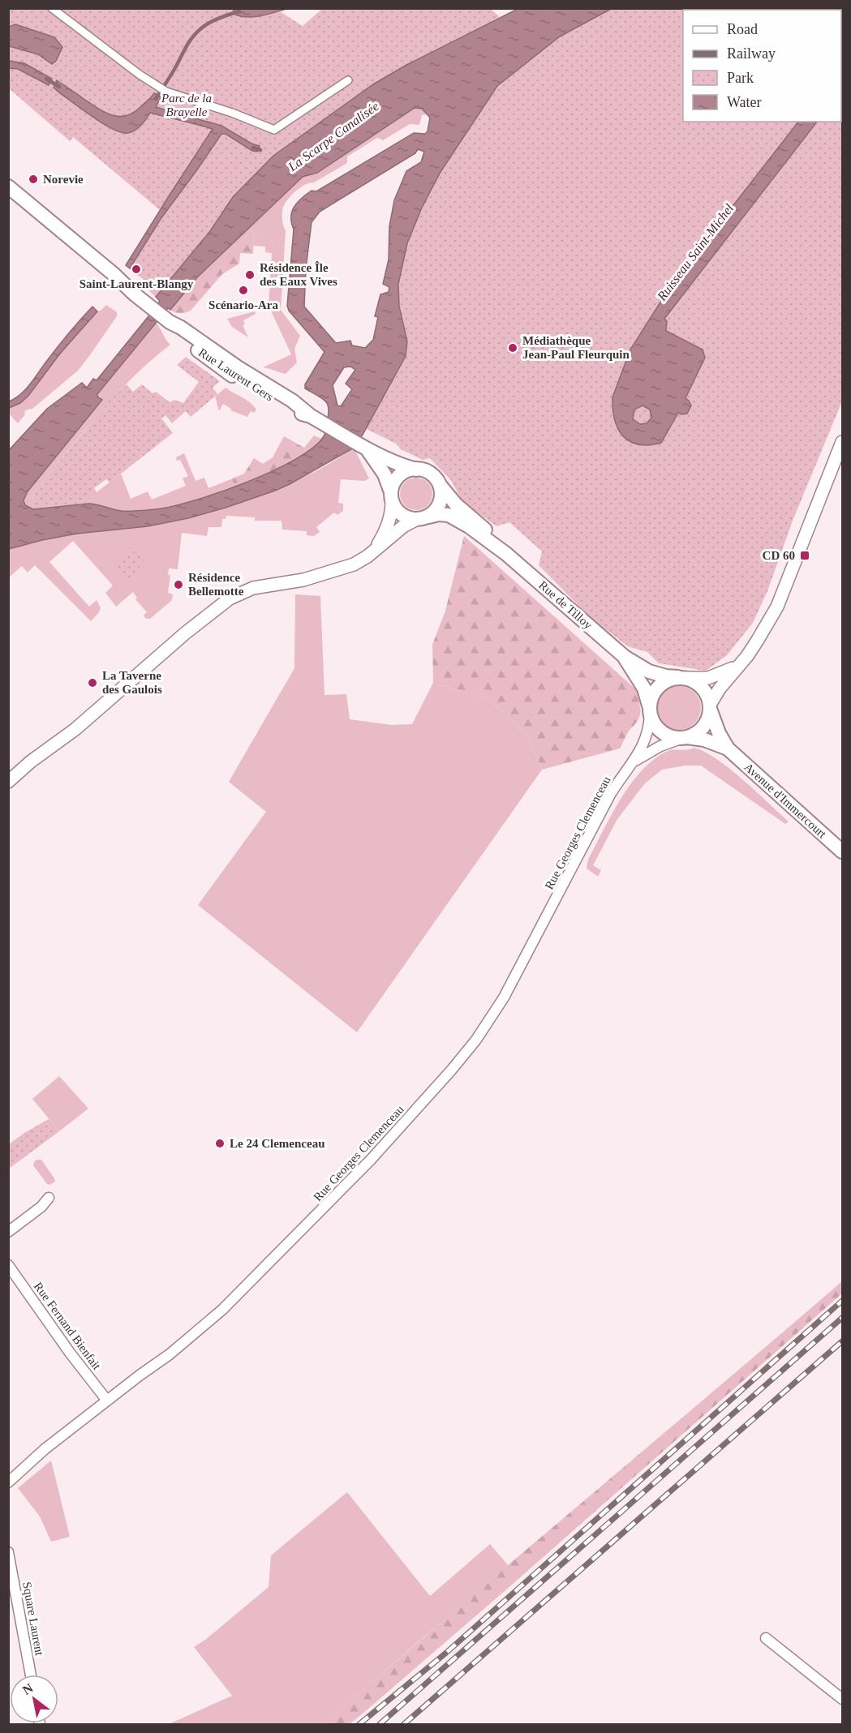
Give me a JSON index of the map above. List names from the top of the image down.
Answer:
{
  "streets": {
    "main road": ["Rue Laurent Gers", "Rue de Tilloy", "Avenue d'Immercourt"],
    "street": ["Rue Georges Clemenceau", "Rue Fernand Bienfait", "Square Laurent"]
  },
  "crossings": [
    ["Rue Laurent Gers", "Rue de Tilloy"],
    ["Rue de Tilloy", "Avenue d'Immercourt"],
    ["Rue Georges Clemenceau", "Rue Fernand Bienfait"]
  ],
  "water": ["La Scarpe Canalisée", "Ruisseau Saint-Michel"],
  "parks": ["Parc de la Brayelle"],
  "places": {
    "other": [
      "Norevie",
      "Saint-Laurent-Blangy",
      "Résidence Île des Eaux Vives",
      "Scénario-Ara",
      "Médiathèque Jean-Paul Fleurquin",
      "Résidence Bellemotte",
      "La Taverne des Gaulois",
      "Le 24 Clemenceau"
    ],
    "transit": ["CD 60"]
  },
  "legend": [
    "Road",
    "Railway",
    "Park",
    "Water"
  ],
  "north": "top left"
}
